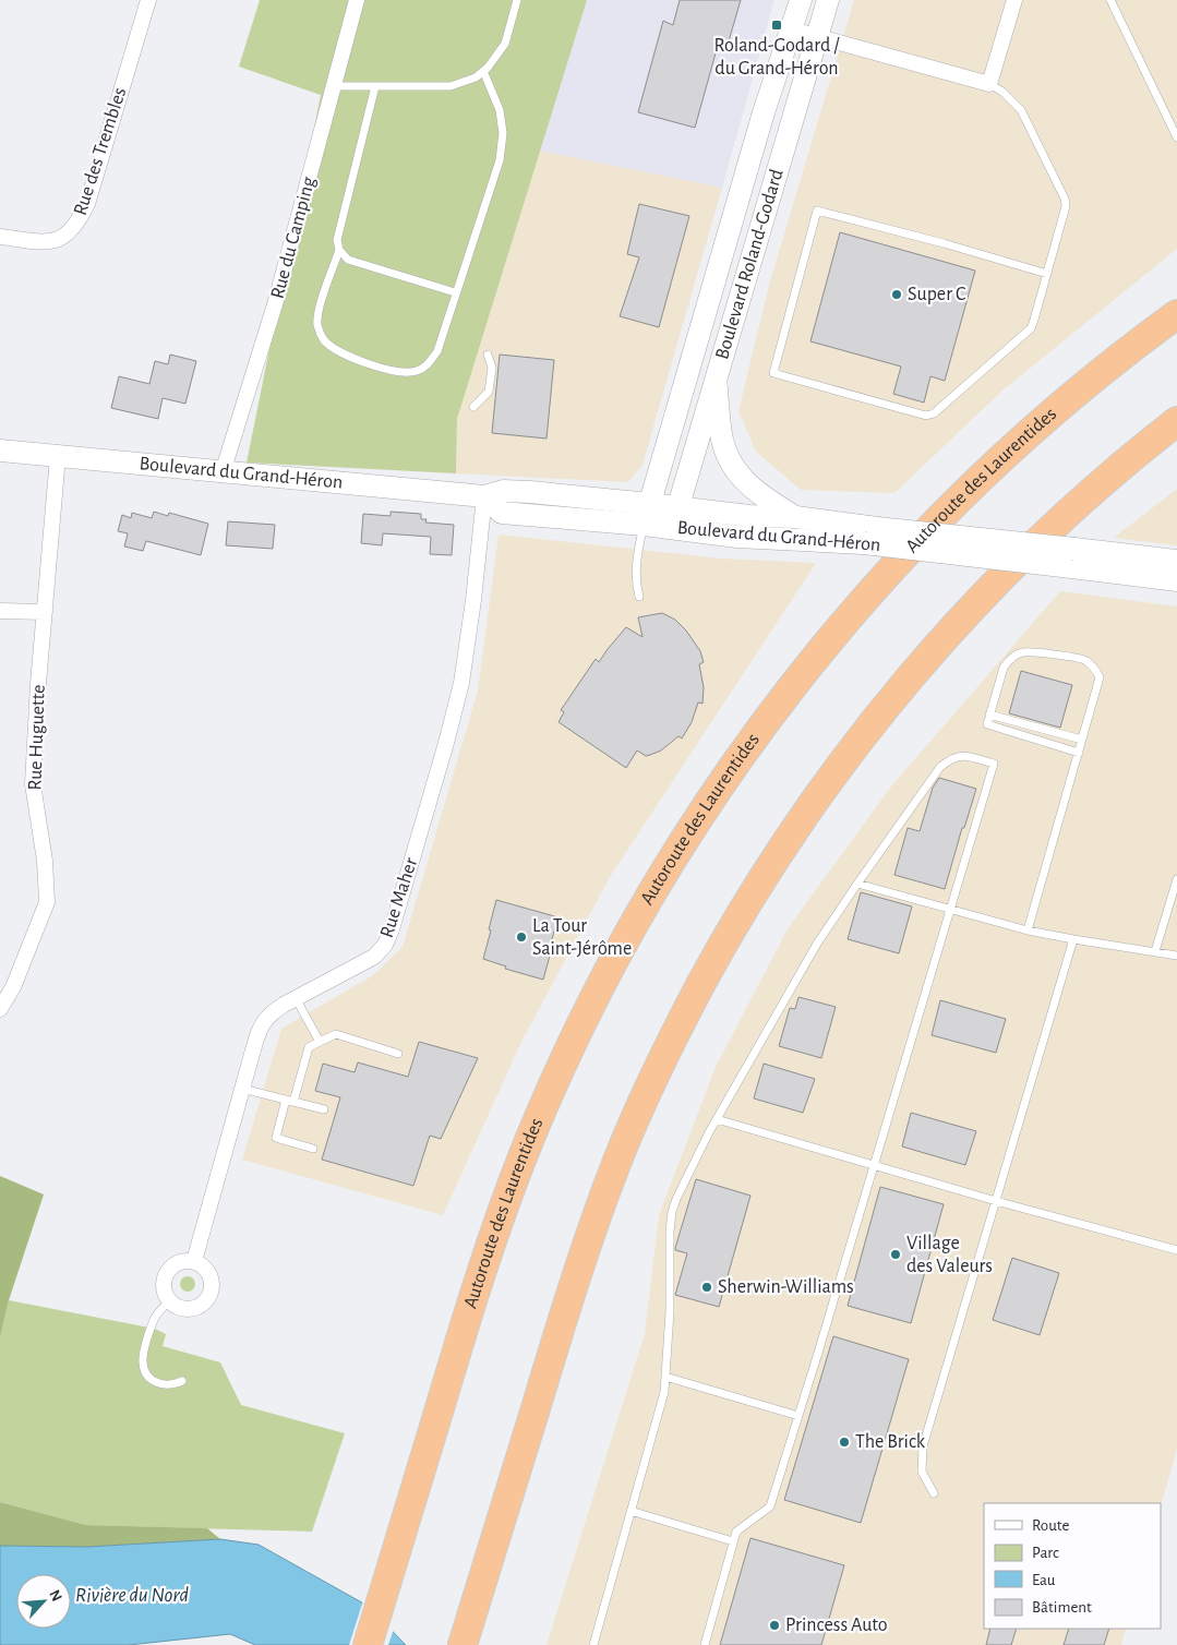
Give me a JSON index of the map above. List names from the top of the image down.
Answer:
{
  "streets": {
    "highway": ["Autoroute des Laurentides"],
    "street": [
      "Rue des Trembles",
      "Rue du Camping",
      "Boulevard Roland-Godard",
      "Boulevard du Grand-Héron",
      "Rue Huguette",
      "Rue Maher"
    ]
  },
  "crossings": [
    ["Rue du Camping", "Boulevard du Grand-Héron"],
    ["Boulevard Roland-Godard", "Boulevard du Grand-Héron"],
    ["Boulevard du Grand-Héron", "Rue Huguette"],
    ["Boulevard du Grand-Héron", "Rue Maher"]
  ],
  "water": ["Rivière du Nord"],
  "places": {
    "transit": ["Roland-Godard / du Grand-Héron"],
    "other": [
      "Super C",
      "La Tour Saint-Jérôme",
      "Village des Valeurs",
      "Sherwin-Williams",
      "The Brick",
      "Princess Auto"
    ]
  },
  "legend": [
    "Route",
    "Parc",
    "Eau",
    "Bâtiment"
  ],
  "north": "top right"
}
